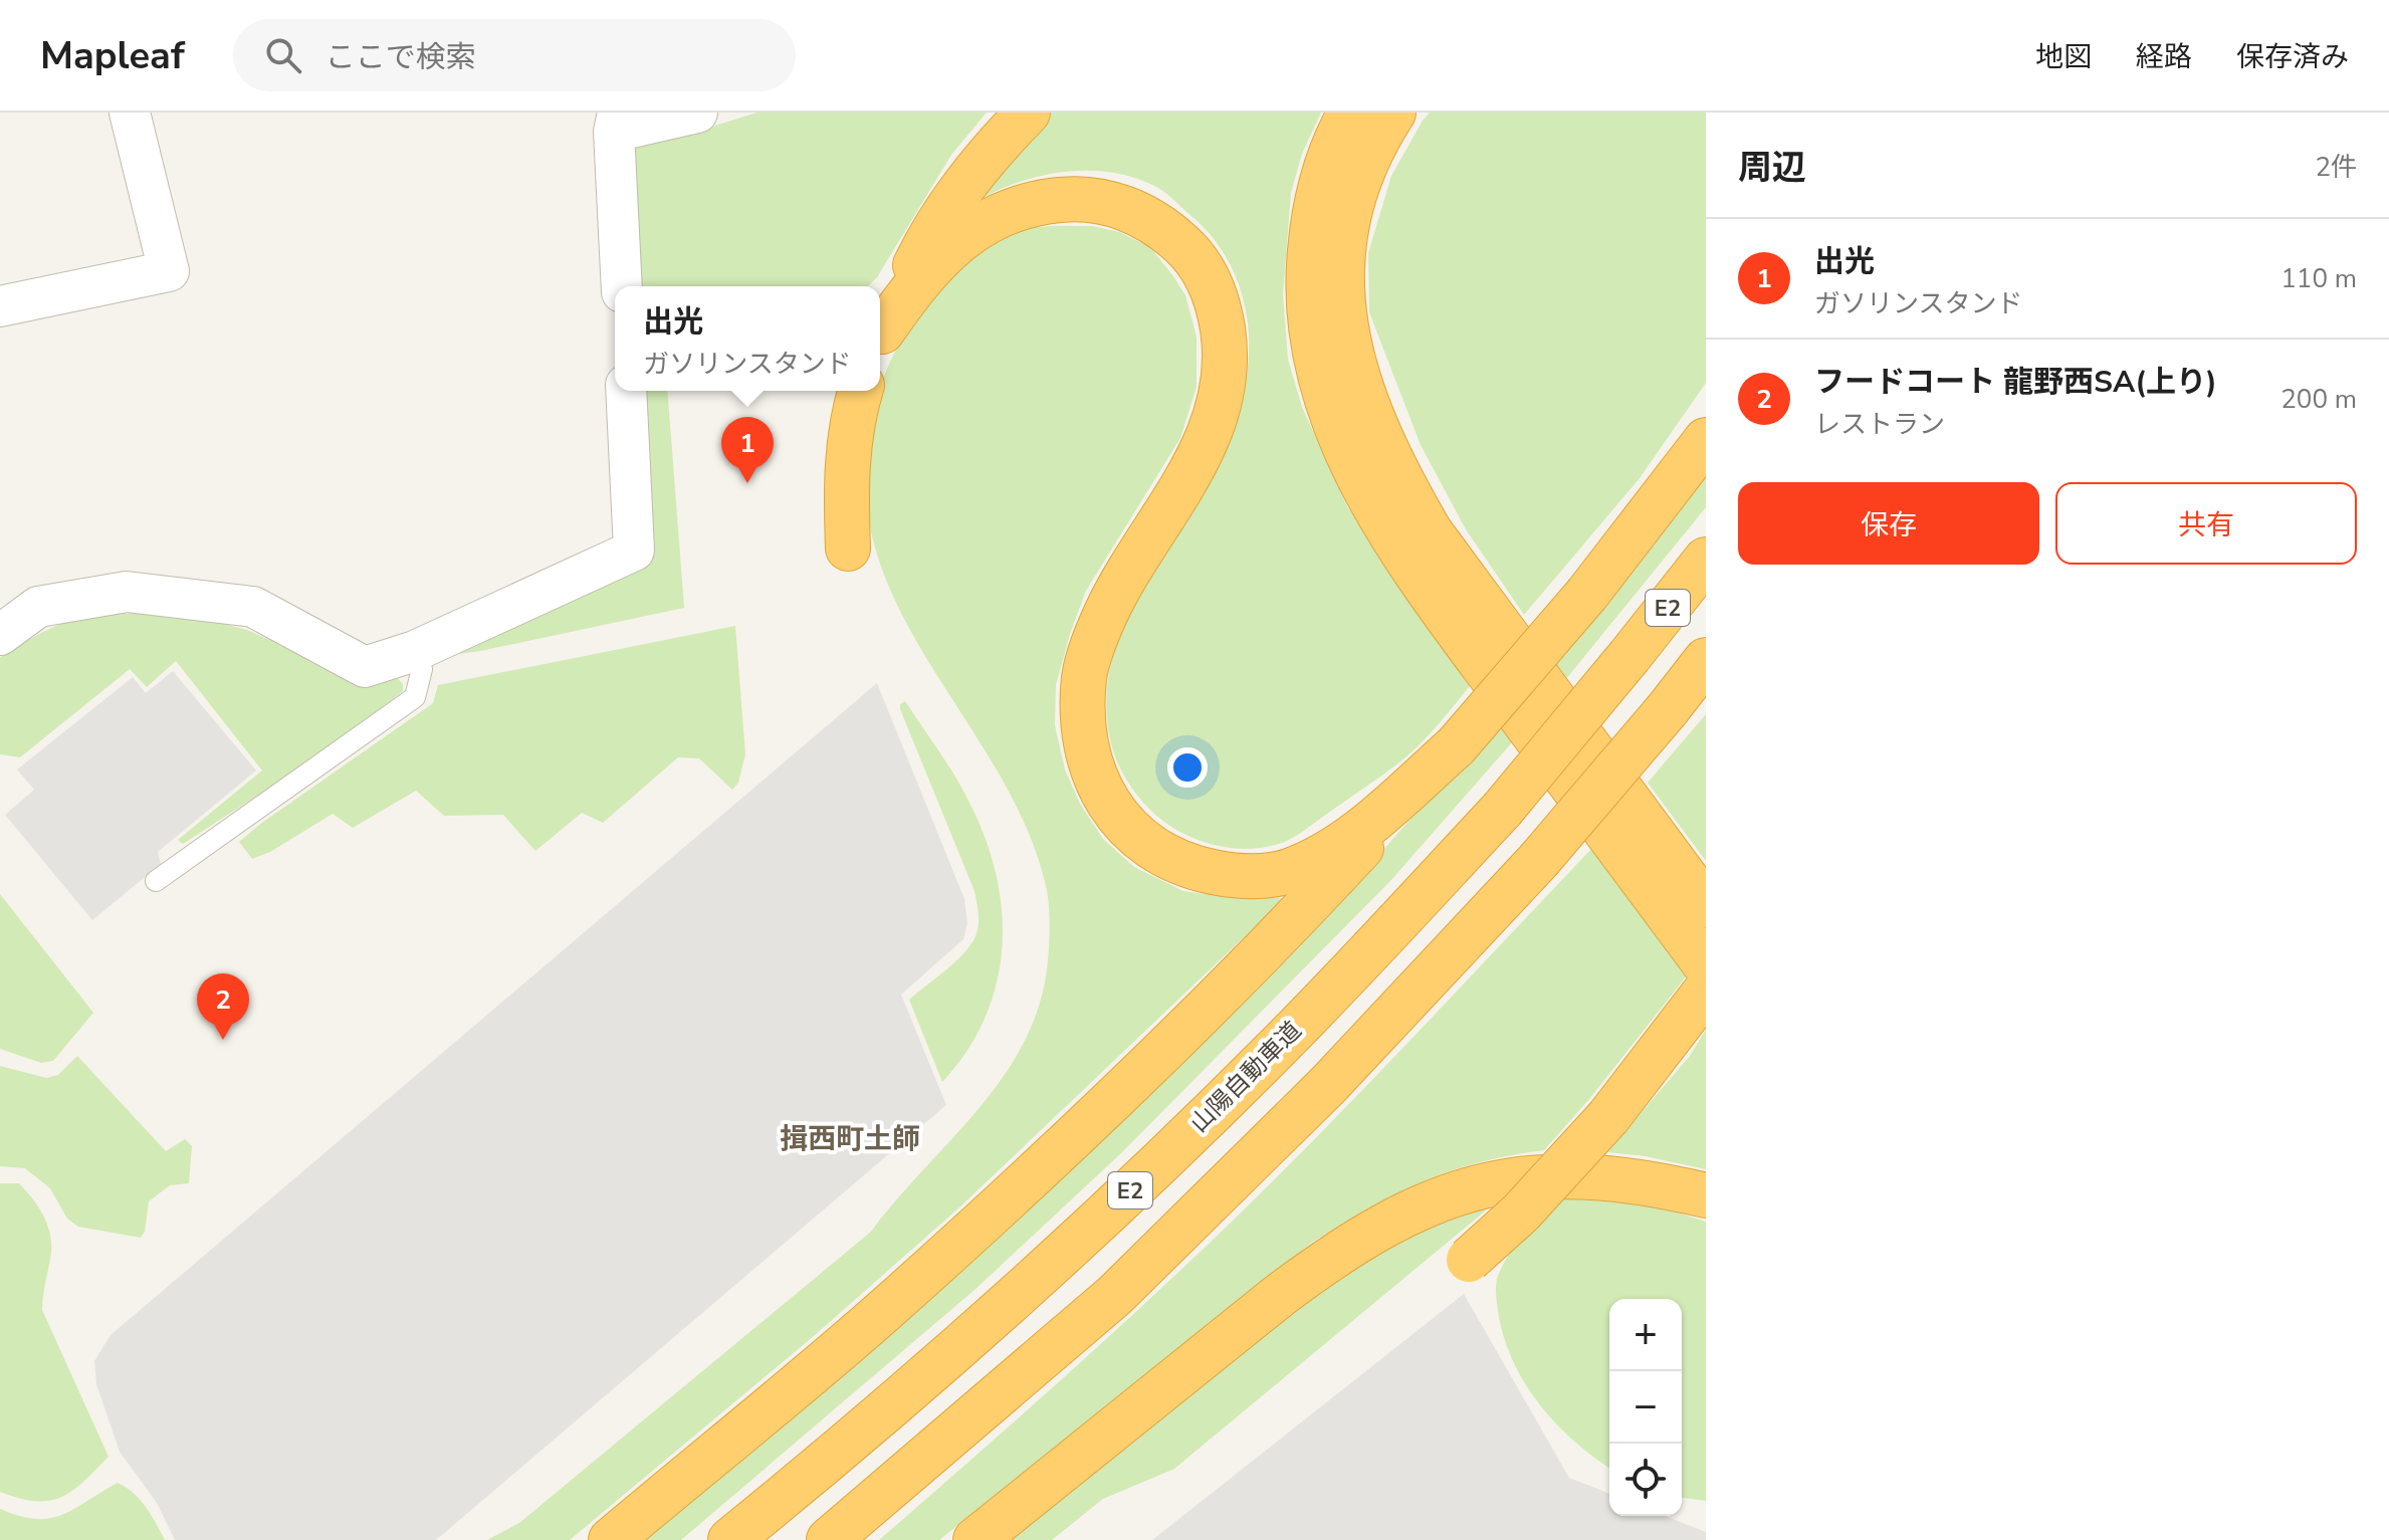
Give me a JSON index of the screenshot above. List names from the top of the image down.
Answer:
{
  "streets": {
    "highway": ["E2", "山陽自動車道"]
  },
  "districts": ["揖西町土師"],
  "page": {
    "header": "Mapleaf",
    "search": "ここで検索",
    "nav": ["地図", "経路", "保存済み"],
    "heading": ["周辺", "2件"],
    "list": [
      {
        "mark": "1",
        "name": "出光",
        "note": "ガソリンスタンド",
        "value": "110 m"
      },
      {
        "mark": "2",
        "name": "フードコート 龍野西SA(上り)",
        "note": "レストラン",
        "value": "200 m"
      }
    ],
    "popup": ["出光", "ガソリンスタンド"],
    "pins": ["1", "2"],
    "buttons": ["保存", "共有"],
    "map_buttons": ["+", "−"]
  }
}
